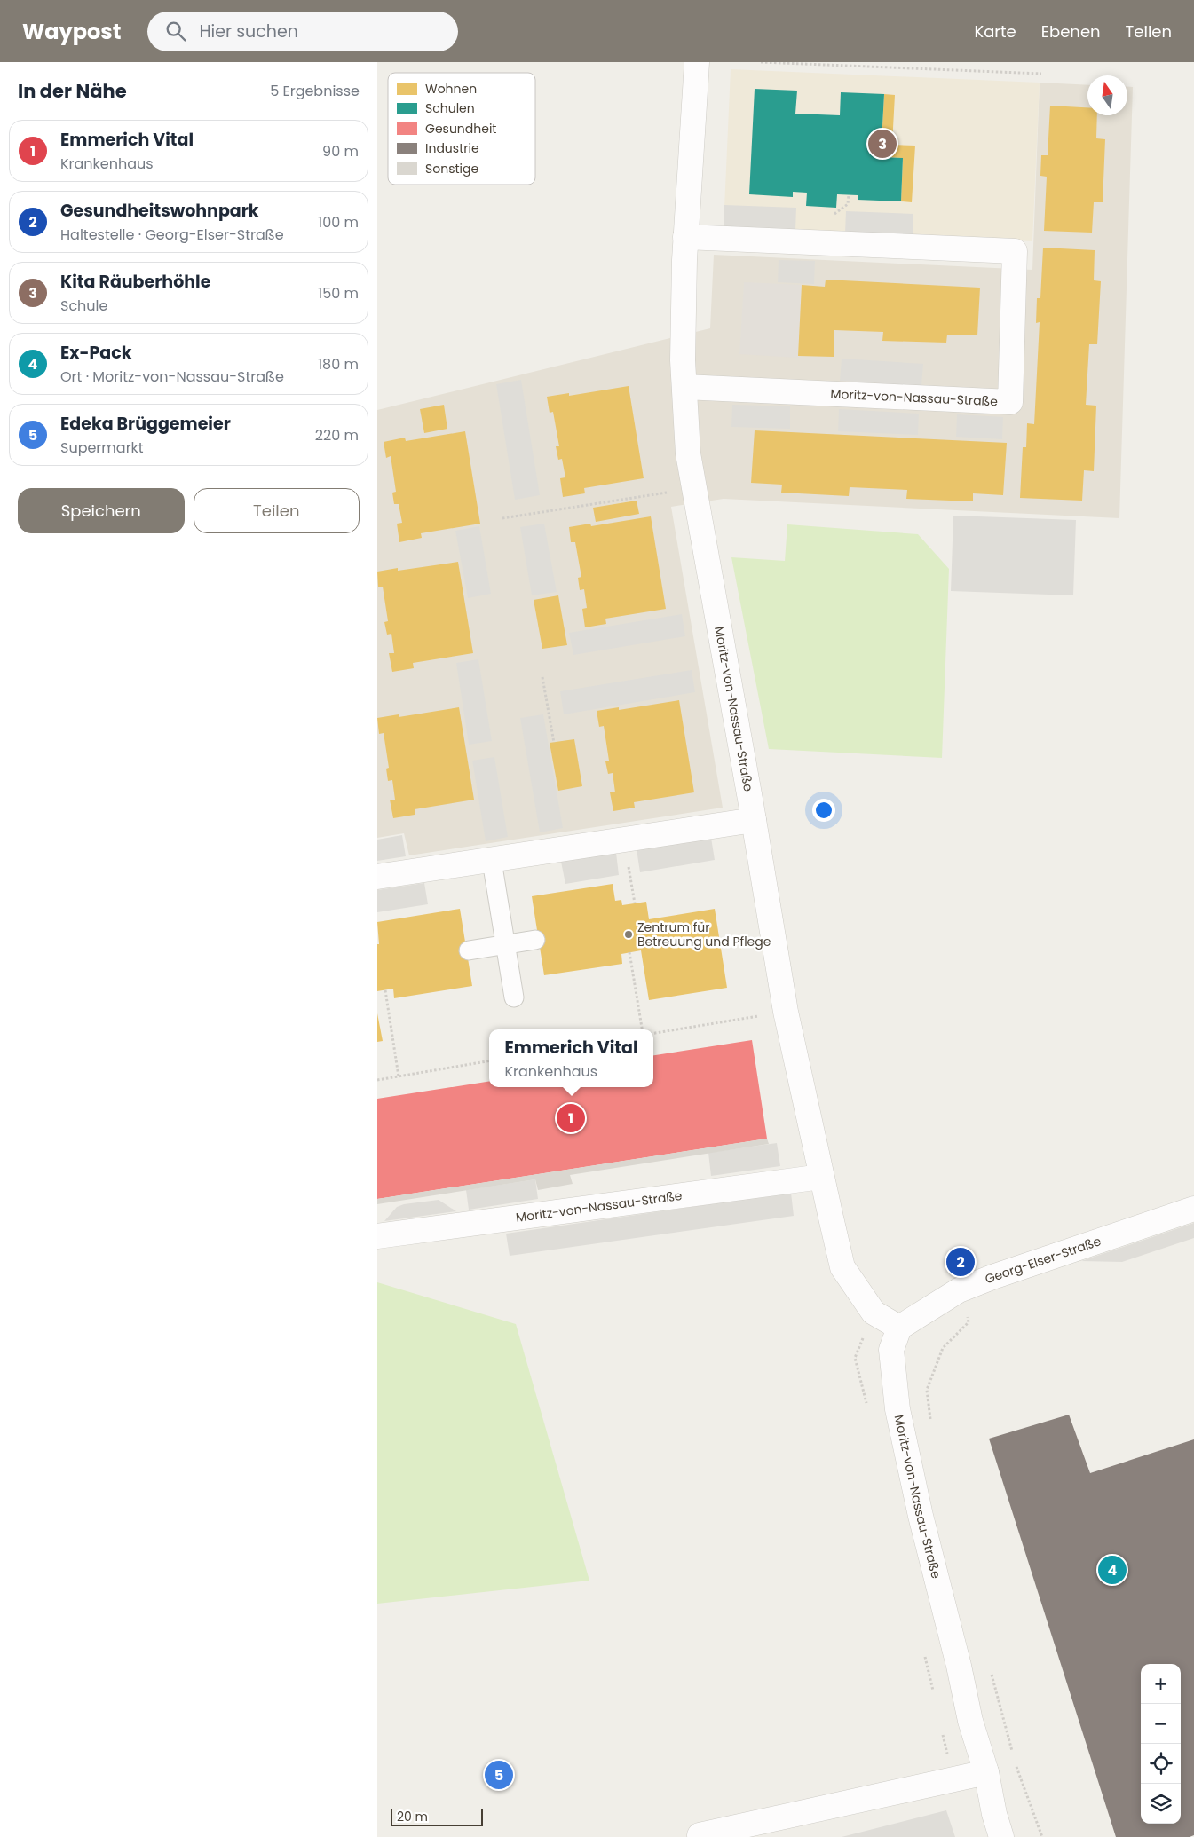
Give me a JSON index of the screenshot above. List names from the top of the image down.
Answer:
{
  "streets": {
    "street": ["Moritz-von-Nassau-Straße", "Georg-Elser-Straße"]
  },
  "crossings": [
    ["Moritz-von-Nassau-Straße", "Georg-Elser-Straße"]
  ],
  "places": ["Zentrum für Betreuung und Pflege"],
  "legend": [
    "Wohnen",
    "Schulen",
    "Gesundheit",
    "Industrie",
    "Sonstige"
  ],
  "scale_bar": "20 m",
  "north": "top",
  "page": {
    "header": "Waypost",
    "search": "Hier suchen",
    "nav": ["Karte", "Ebenen", "Teilen"],
    "heading": ["In der Nähe", "5 Ergebnisse"],
    "list": [
      {
        "mark": "1",
        "name": "Emmerich Vital",
        "note": "Krankenhaus",
        "value": "90 m"
      },
      {
        "mark": "2",
        "name": "Gesundheitswohnpark",
        "note": "Haltestelle · Georg-Elser-Straße",
        "value": "100 m"
      },
      {
        "mark": "3",
        "name": "Kita Räuberhöhle",
        "note": "Schule",
        "value": "150 m"
      },
      {
        "mark": "4",
        "name": "Ex-Pack",
        "note": "Ort · Moritz-von-Nassau-Straße",
        "value": "180 m"
      },
      {
        "mark": "5",
        "name": "Edeka Brüggemeier",
        "note": "Supermarkt",
        "value": "220 m"
      }
    ],
    "pins": [
      "3",
      "1",
      "2",
      "4",
      "5"
    ],
    "buttons": ["Speichern", "Teilen"],
    "popup": ["Emmerich Vital", "Krankenhaus"],
    "map_buttons": ["+", "−"],
    "scale": "20 m"
  }
}
